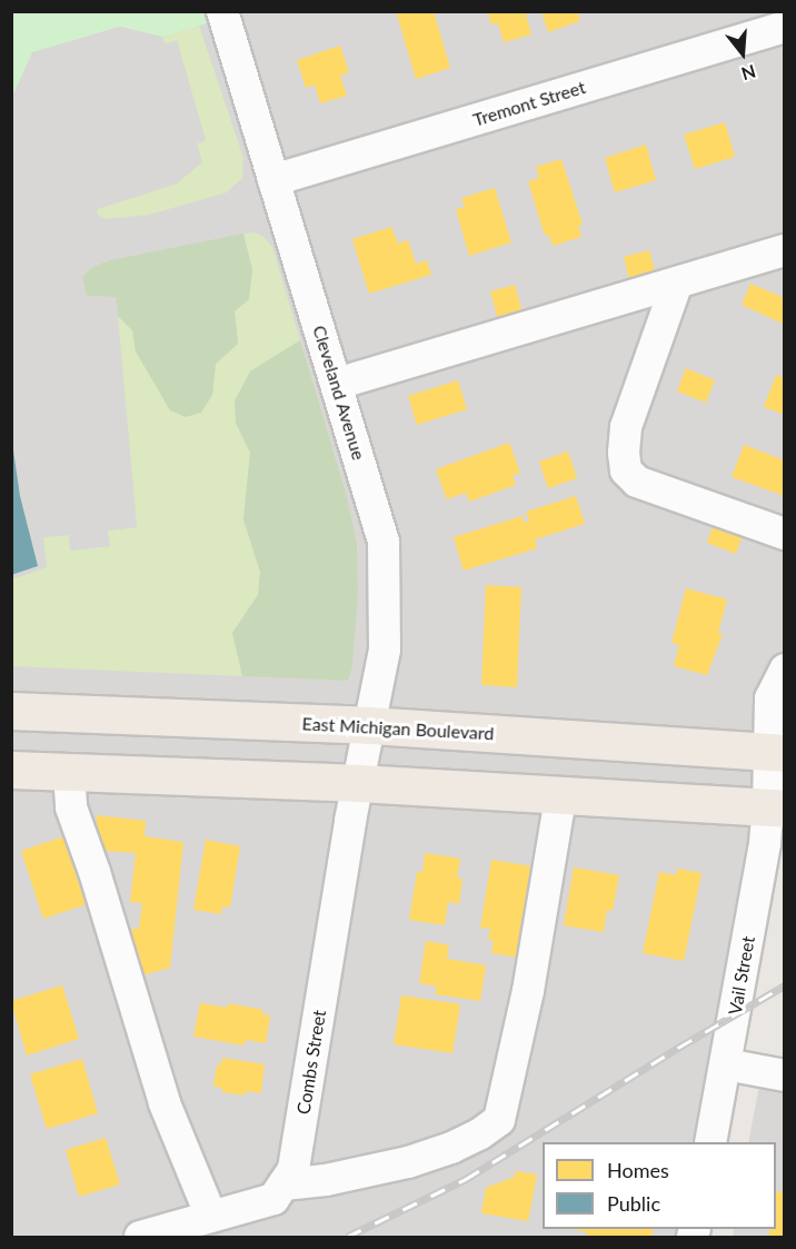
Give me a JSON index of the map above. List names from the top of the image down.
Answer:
{
  "streets": {
    "main road": ["East Michigan Boulevard"],
    "street": [
      "Tremont Street",
      "Cleveland Avenue",
      "Vail Street",
      "Combs Street"
    ]
  },
  "crossings": [
    ["Tremont Street", "Cleveland Avenue"],
    ["Cleveland Avenue", "East Michigan Boulevard"],
    ["Cleveland Avenue", "Combs Street"],
    ["East Michigan Boulevard", "Vail Street"]
  ],
  "legend": ["Homes", "Public"],
  "north": "bottom"
}
